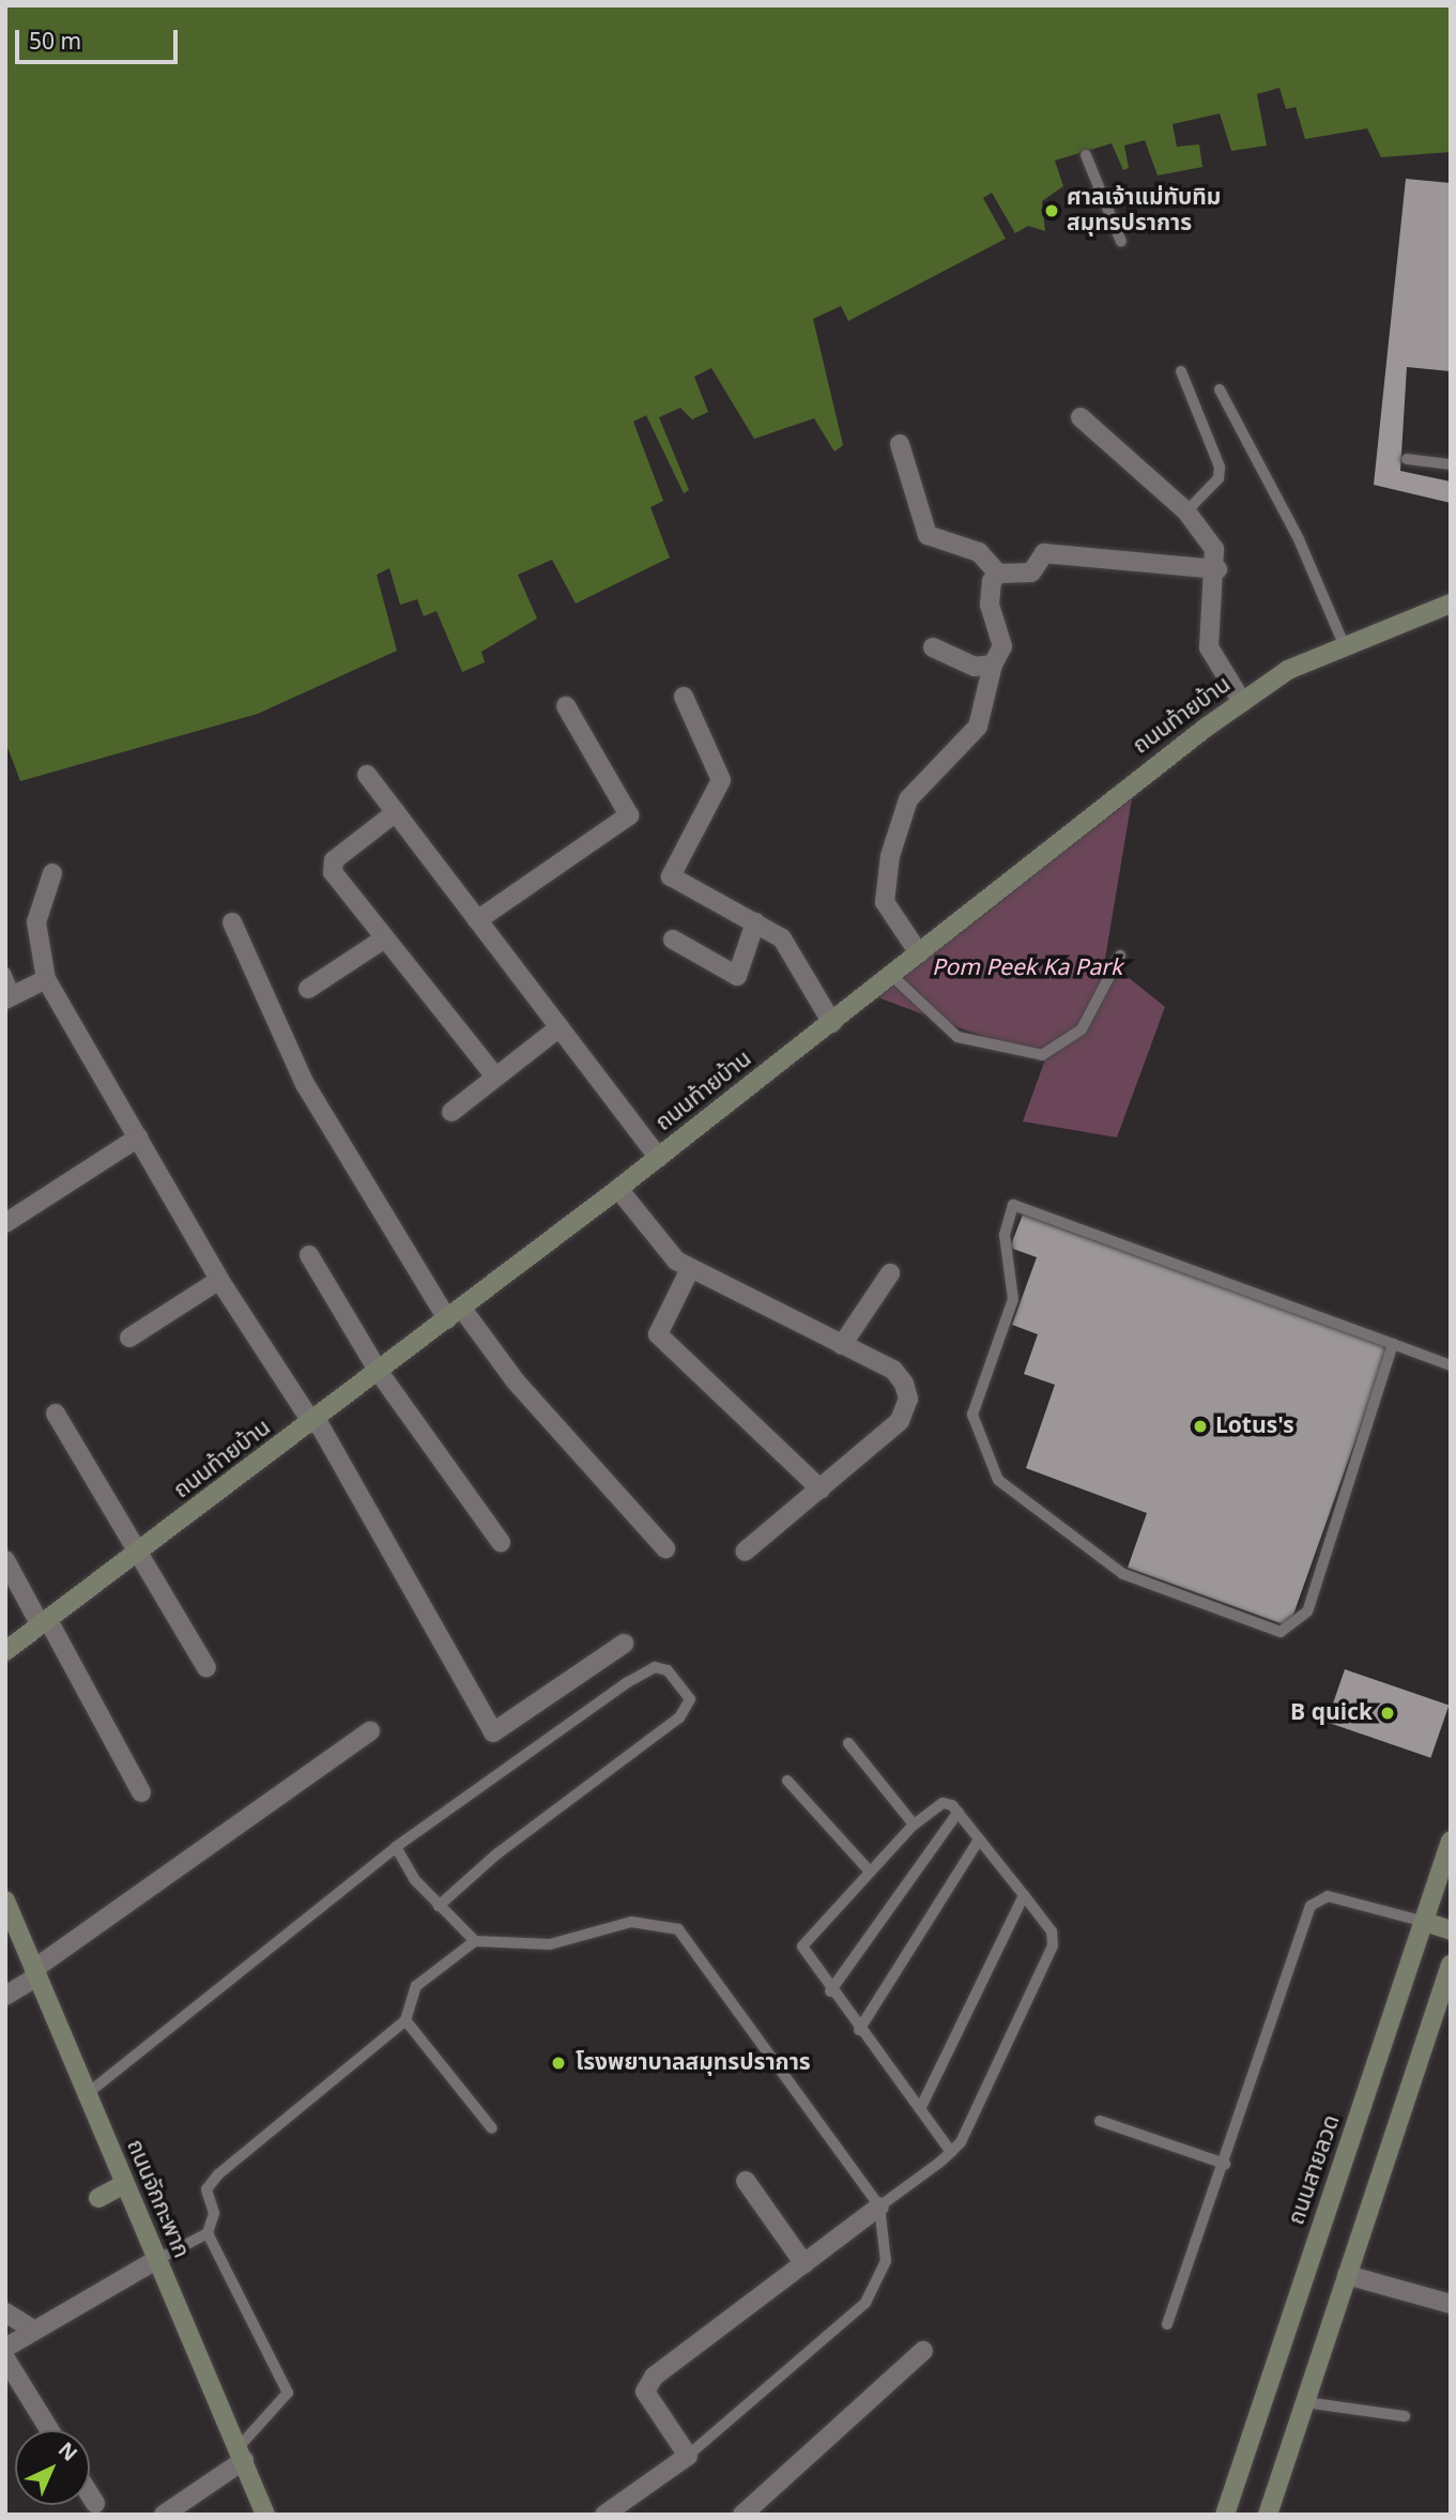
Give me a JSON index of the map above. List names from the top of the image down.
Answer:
{
  "streets": {
    "street": ["ถนนท้ายบ้าน", "ถนนสายลวด", "ถนนจักกะพาก"]
  },
  "parks": ["Pom Peek Ka Park"],
  "places": [
    "ศาลเจ้าแม่ทับทิม สมุทรปราการ",
    "Lotus's",
    "B quick",
    "โรงพยาบาลสมุทรปราการ"
  ],
  "scale_bar": "50 m",
  "north": "top right"
}
